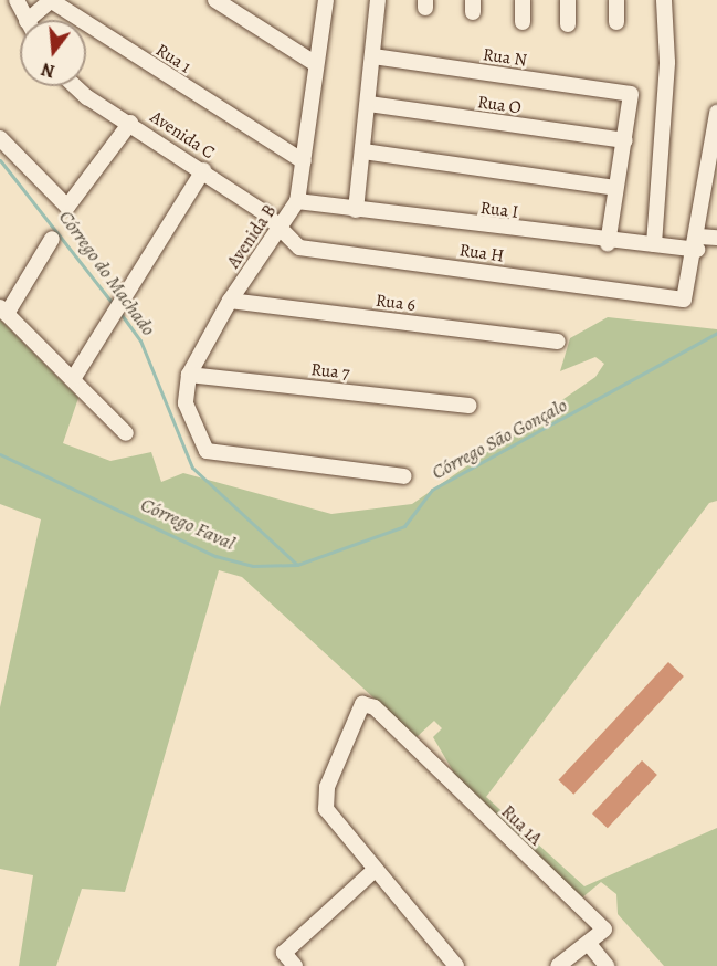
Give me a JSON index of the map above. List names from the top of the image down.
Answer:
{
  "streets": {
    "street": [
      "Rua N",
      "Rua 1",
      "Rua O",
      "Avenida C",
      "Rua I",
      "Avenida B",
      "Rua H",
      "Rua 6",
      "Rua 7",
      "Rua 1A"
    ]
  },
  "crossings": [
    ["Rua N", "Rua O"],
    ["Rua 1", "Avenida B"],
    ["Avenida C", "Avenida B"],
    ["Avenida C", "Rua H"],
    ["Rua I", "Avenida B"],
    ["Rua I", "Rua H"],
    ["Avenida B", "Rua H"],
    ["Avenida B", "Rua 6"],
    ["Avenida B", "Rua 7"]
  ],
  "water": ["Córrego do Machado", "Córrego São Gonçalo", "Córrego Faval"],
  "north": "bottom"
}
